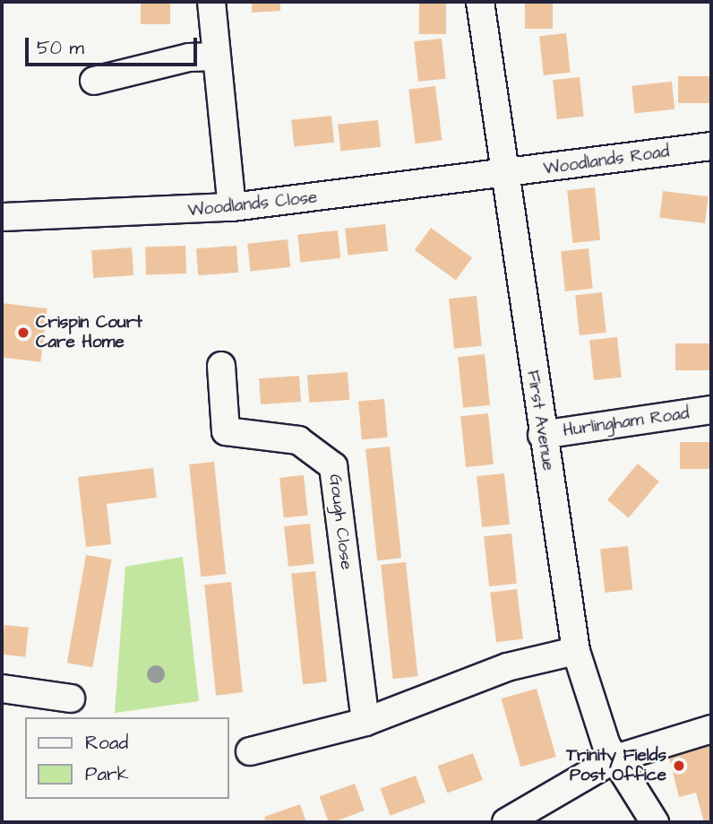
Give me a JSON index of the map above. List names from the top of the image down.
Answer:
{
  "streets": {
    "street": [
      "Woodlands Road",
      "Woodlands Close",
      "First Avenue",
      "Hurlingham Road",
      "Gough Close"
    ]
  },
  "crossings": [
    ["Woodlands Road", "Woodlands Close"],
    ["Woodlands Road", "First Avenue"],
    ["Woodlands Close", "First Avenue"],
    ["First Avenue", "Hurlingham Road"]
  ],
  "places": ["Crispin Court Care Home", "Trinity Fields Post Office"],
  "legend": ["Road", "Park"],
  "scale_bar": "50 m"
}
